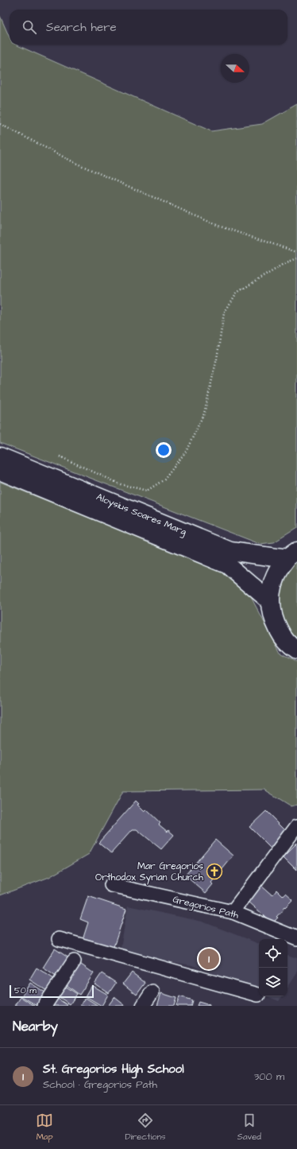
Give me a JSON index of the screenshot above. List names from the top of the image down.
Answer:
{
  "streets": {
    "main road": ["Aloysius Soares Marg"],
    "street": ["Gregorios Path"]
  },
  "places": {
    "church": ["Mar Gregorios Orthodox Syrian Church"]
  },
  "scale_bar": "50 m",
  "north": "right",
  "page": {
    "search": "Search here",
    "pins": "1",
    "scale": "50 m",
    "heading": "Nearby",
    "list": [
      {
        "mark": "1",
        "name": "St. Gregorios High School",
        "note": "School · Gregorios Path",
        "value": "300 m"
      }
    ],
    "nav": ["Map", "Directions", "Saved"]
  }
}
